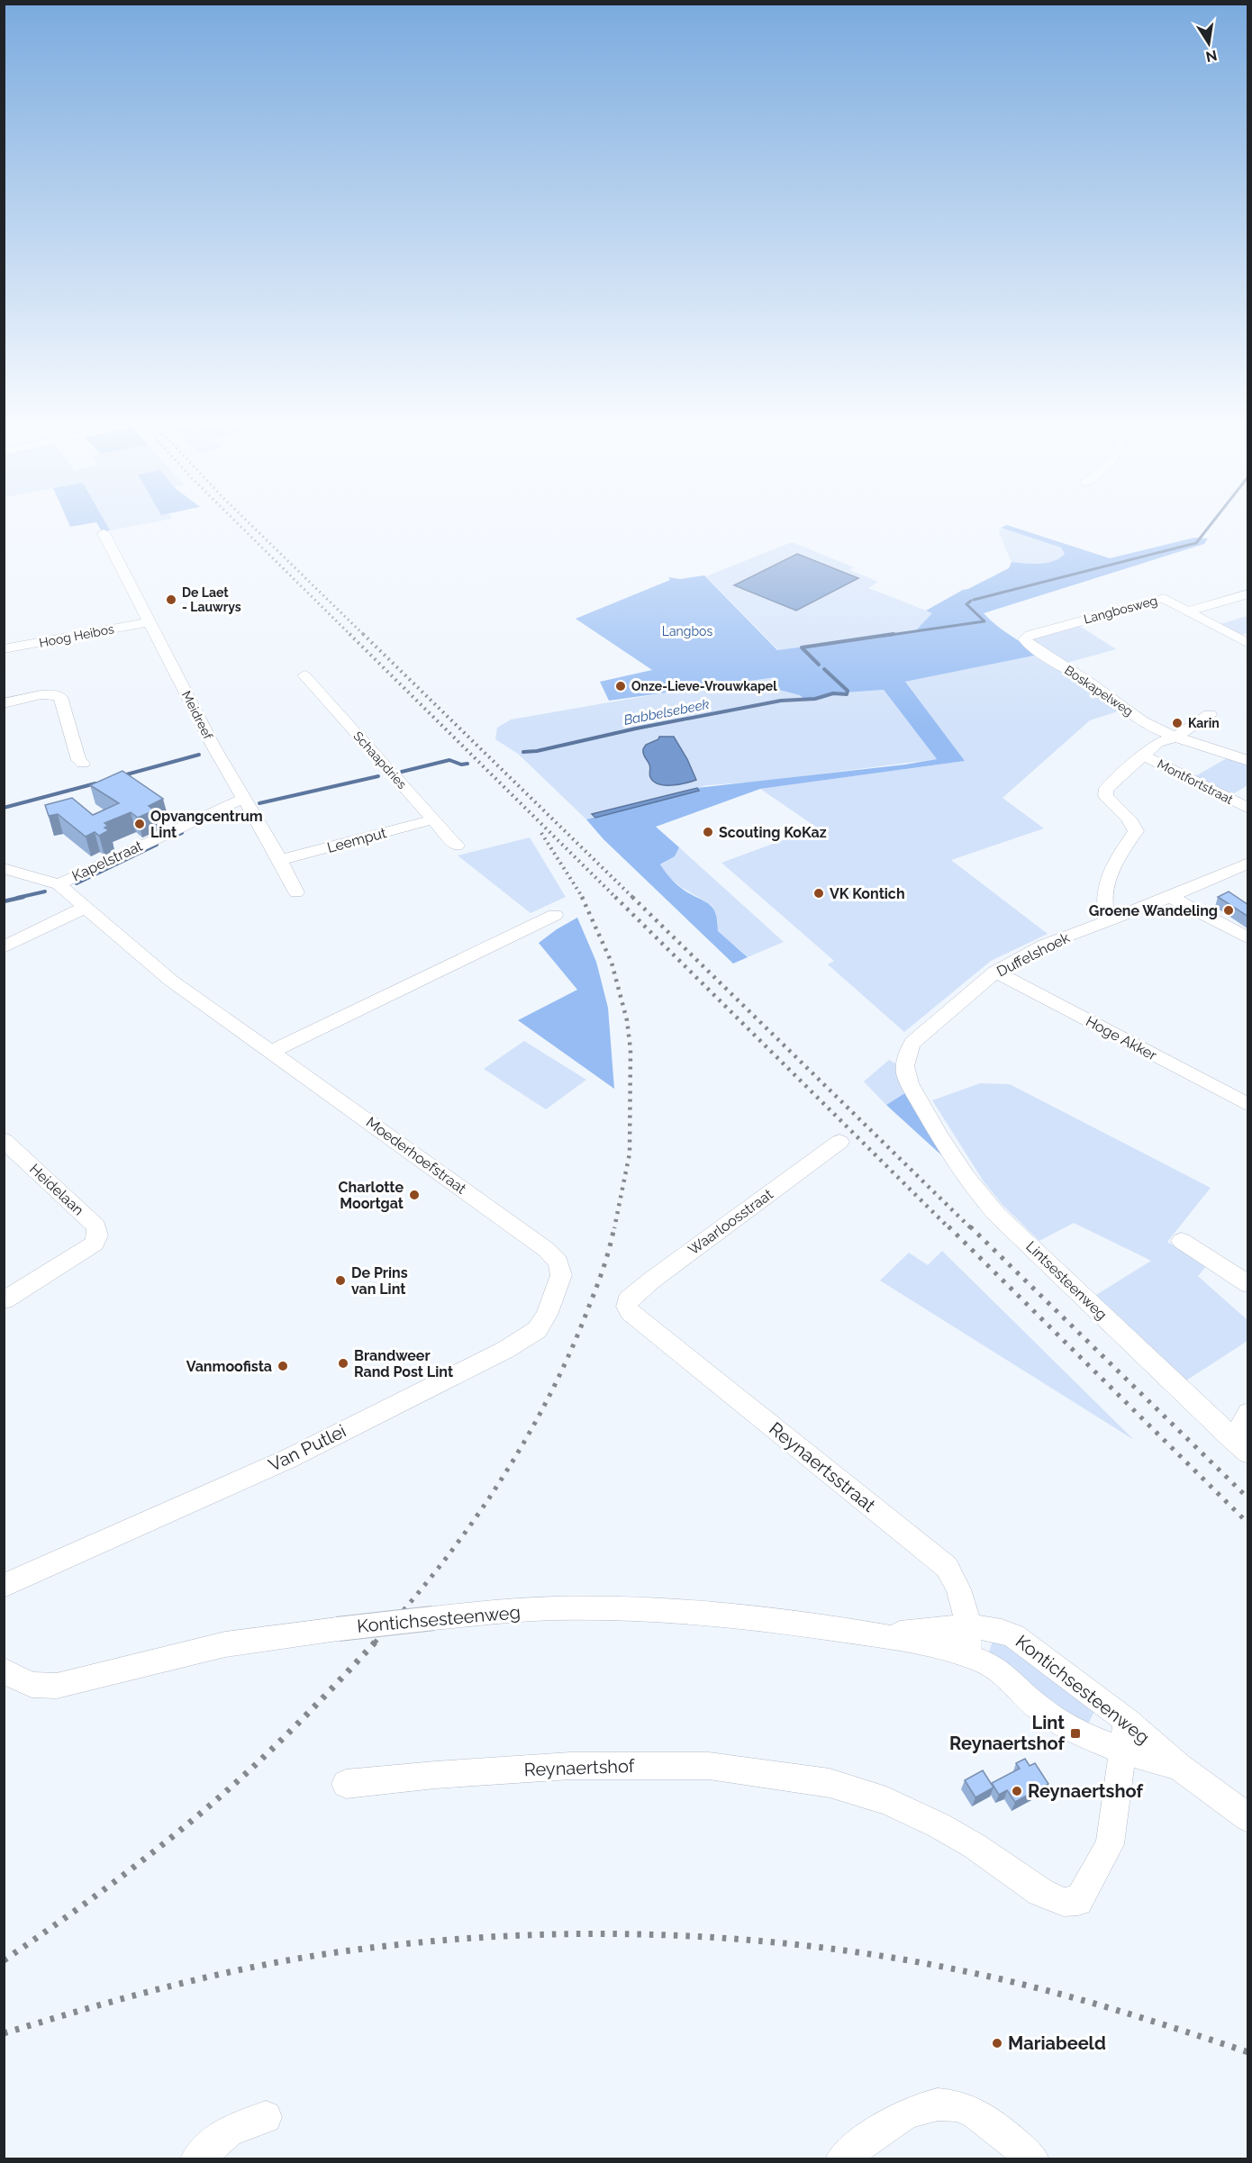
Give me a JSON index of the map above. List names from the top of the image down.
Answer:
{
  "streets": {
    "street": [
      "Langbosweg",
      "Hoog Heibos",
      "Boskapelweg",
      "Meidreef",
      "Schaapdries",
      "Montfortstraat",
      "Leemput",
      "Kapelstraat",
      "Duffelshoek",
      "Hoge Akker",
      "Moederhoefstraat",
      "Heidelaan",
      "Waarloosstraat",
      "Lintsesteenweg",
      "Van Putlei",
      "Reynaertsstraat",
      "Kontichsesteenweg",
      "Reynaertshof"
    ]
  },
  "crossings": [
    ["Langbosweg", "Boskapelweg"],
    ["Hoog Heibos", "Meidreef"],
    ["Meidreef", "Leemput"],
    ["Meidreef", "Kapelstraat"],
    ["Schaapdries", "Leemput"],
    ["Kapelstraat", "Moederhoefstraat"],
    ["Duffelshoek", "Hoge Akker"],
    ["Duffelshoek", "Lintsesteenweg"],
    ["Moederhoefstraat", "Van Putlei"],
    ["Waarloosstraat", "Reynaertsstraat"],
    ["Reynaertsstraat", "Kontichsesteenweg"],
    ["Kontichsesteenweg", "Reynaertshof"]
  ],
  "water": ["Babbelsebeek"],
  "parks": ["Langbos"],
  "places": {
    "other": [
      "De Laet - Lauwrys",
      "Onze-Lieve-Vrouwkapel",
      "Karin",
      "Opvangcentrum Lint",
      "Scouting KoKaz",
      "VK Kontich",
      "Groene Wandeling",
      "Charlotte Moortgat",
      "De Prins van Lint",
      "Brandweer Rand Post Lint",
      "Vanmoofista",
      "Reynaertshof",
      "Mariabeeld"
    ],
    "transit": ["Lint Reynaertshof"]
  },
  "north": "bottom"
}
